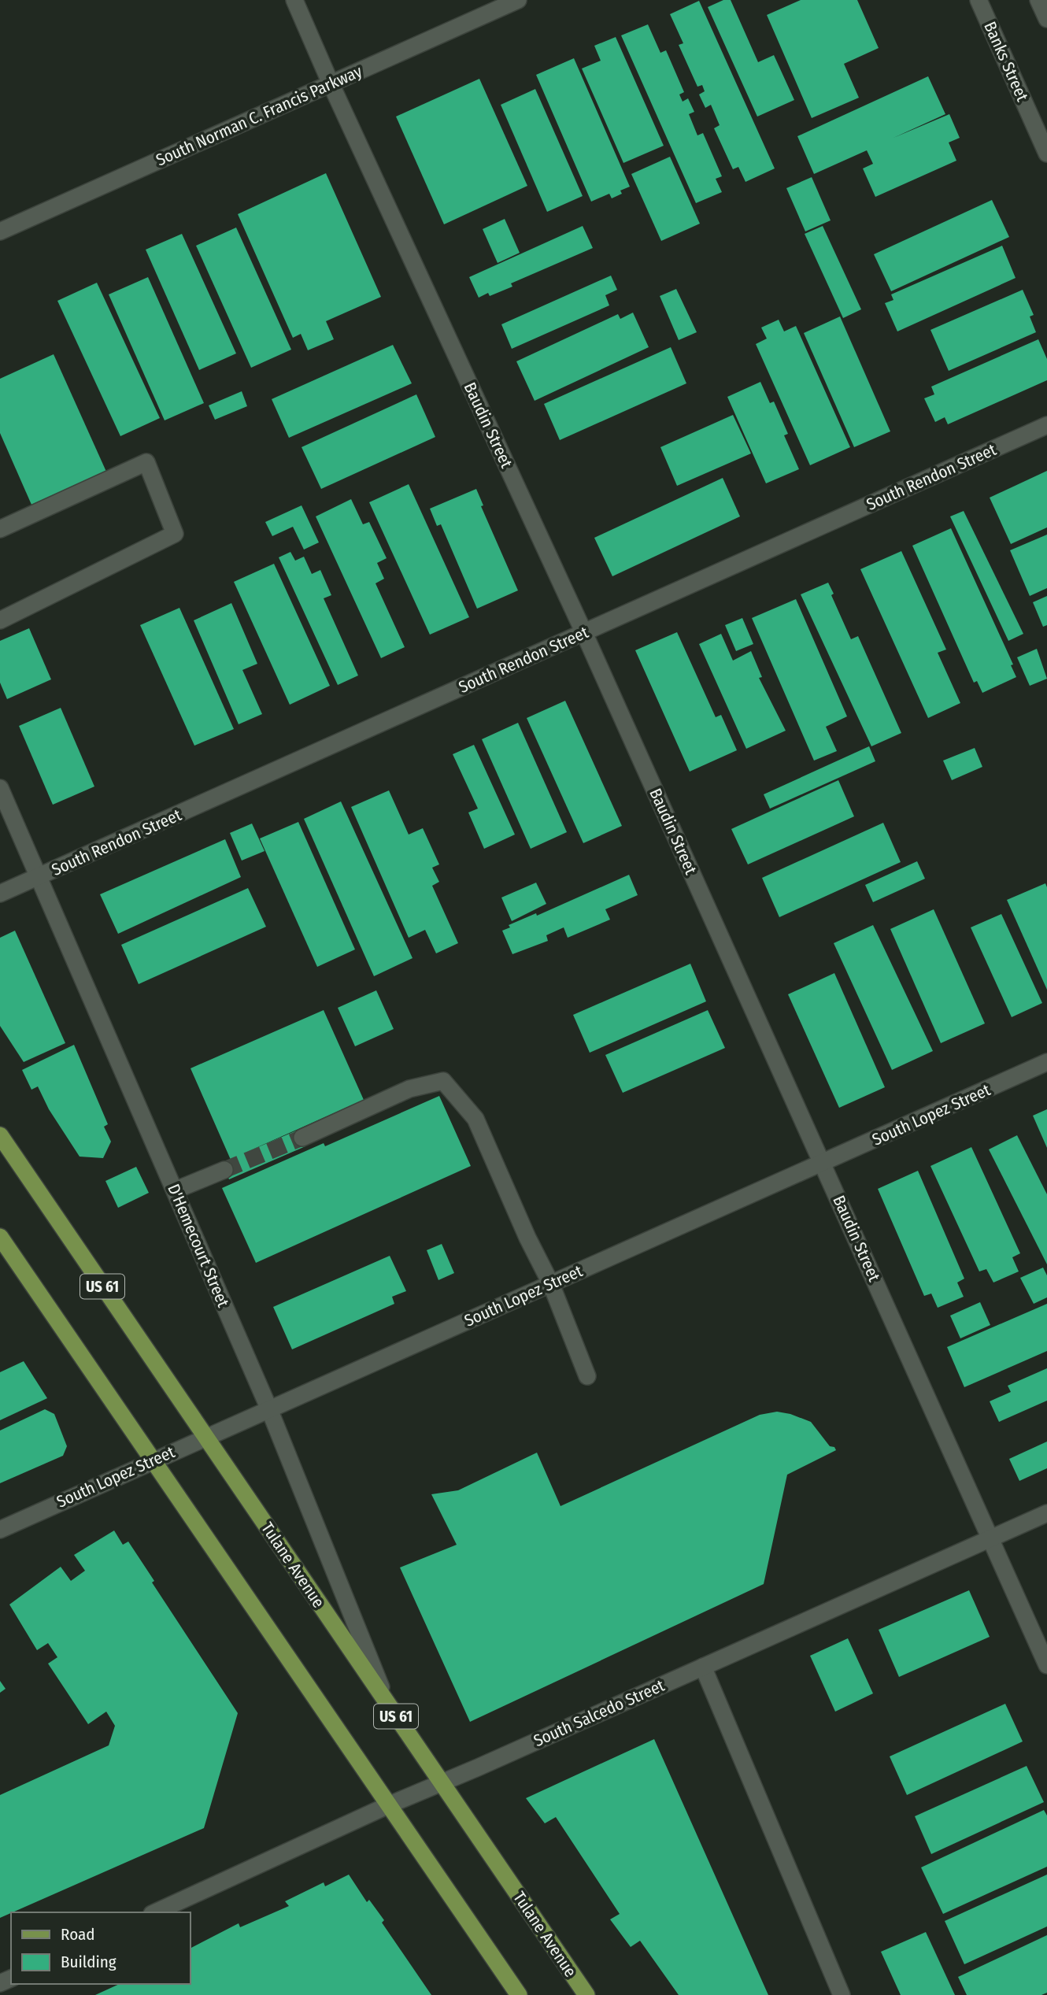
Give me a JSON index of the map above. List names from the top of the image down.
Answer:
{
  "streets": {
    "main road": ["US 61", "Tulane Avenue"],
    "street": [
      "Banks Street",
      "South Norman C. Francis Parkway",
      "Baudin Street",
      "South Rendon Street",
      "South Lopez Street",
      "D'Hemecourt Street",
      "South Salcedo Street"
    ]
  },
  "crossings": [
    ["South Norman C. Francis Parkway", "Baudin Street"],
    ["Baudin Street", "South Rendon Street"],
    ["Baudin Street", "South Lopez Street"],
    ["Baudin Street", "South Salcedo Street"],
    ["South Rendon Street", "D'Hemecourt Street"],
    ["South Lopez Street", "D'Hemecourt Street"],
    ["South Lopez Street", "Tulane Avenue"],
    ["D'Hemecourt Street", "Tulane Avenue"],
    ["Tulane Avenue", "South Salcedo Street"]
  ],
  "legend": ["Road", "Building"]
}
